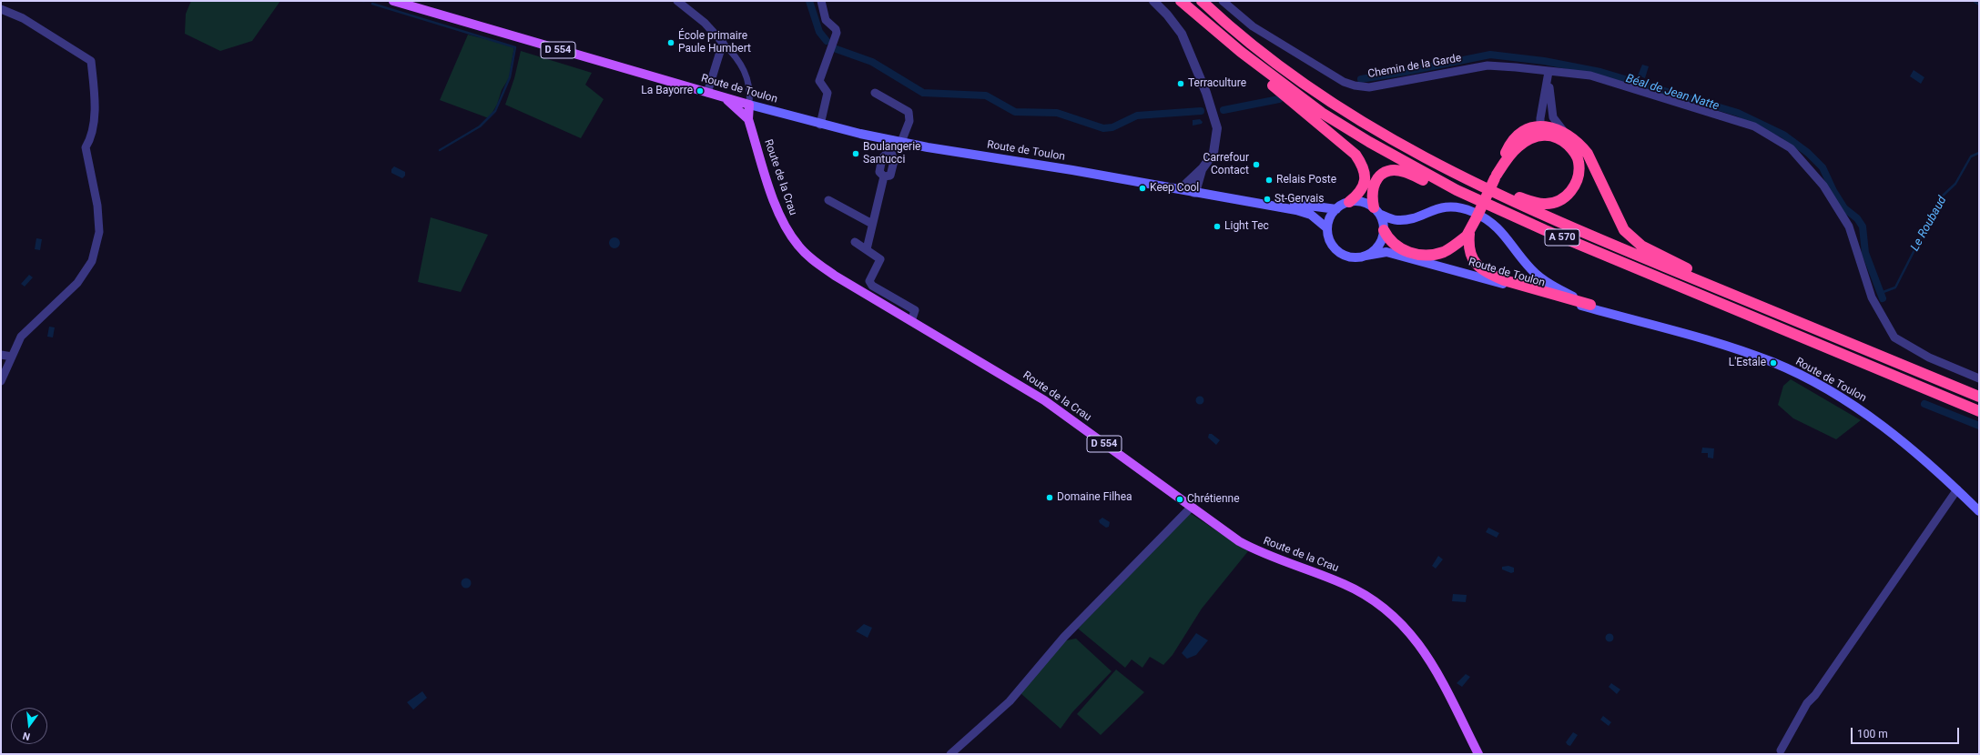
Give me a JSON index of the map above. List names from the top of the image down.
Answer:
{
  "streets": {
    "highway": ["A 570"],
    "main road": ["D 554", "Route de Toulon", "Route de la Crau"],
    "street": ["Chemin de la Garde"]
  },
  "crossings": [
    ["Route de Toulon", "Route de la Crau"]
  ],
  "water": ["Béal de Jean Natte", "Le Roubaud"],
  "places": [
    "École primaire Paule Humbert",
    "Terraculture",
    "La Bayorre",
    "Boulangerie Santucci",
    "Carrefour Contact",
    "Relais Poste",
    "Keep Cool",
    "St-Gervais",
    "Light Tec",
    "L'Estale",
    "Domaine Filhea",
    "Chrétienne"
  ],
  "scale_bar": "100 m",
  "north": "bottom"
}
